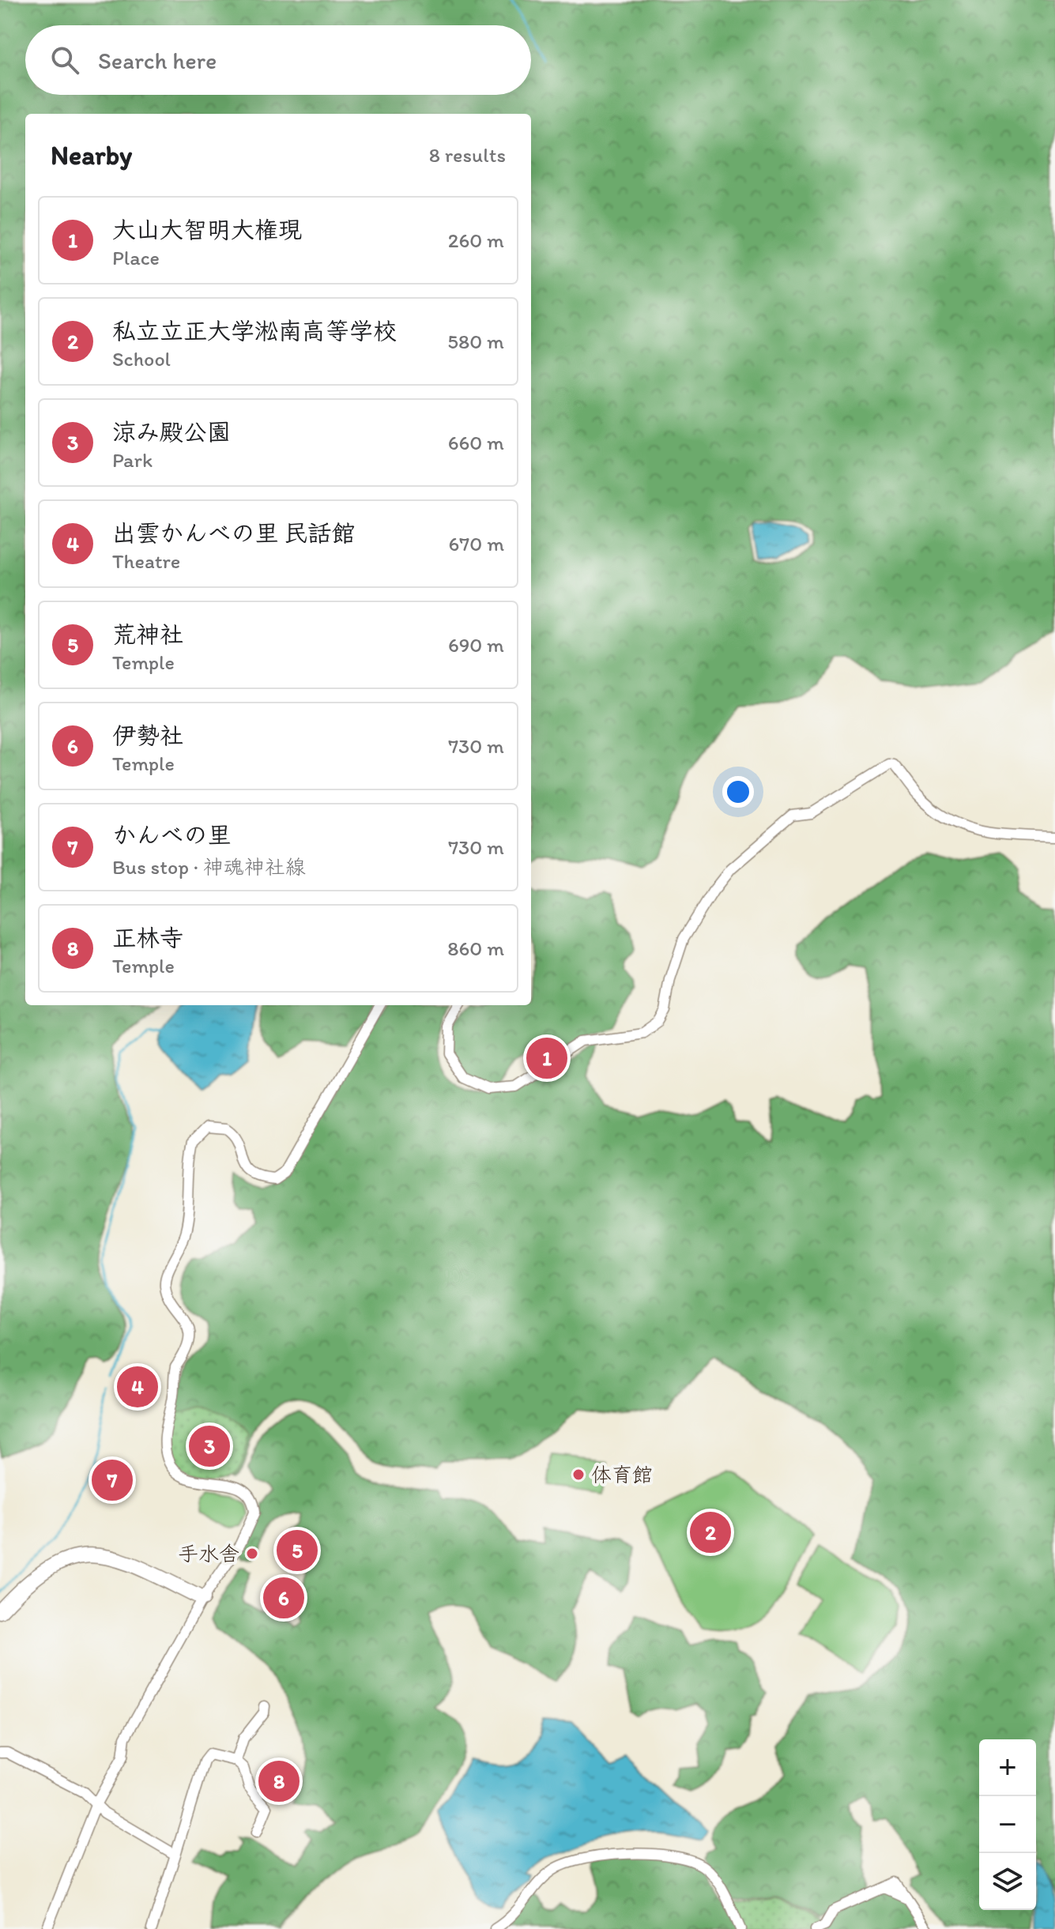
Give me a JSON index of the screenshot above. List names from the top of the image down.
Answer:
{
  "places": ["体育館", "手水舎"],
  "page": {
    "search": "Search here",
    "heading": ["Nearby", "8 results"],
    "list": [
      {
        "mark": "1",
        "name": "大山大智明大権現",
        "note": "Place",
        "value": "260 m"
      },
      {
        "mark": "2",
        "name": "私立立正大学淞南高等学校",
        "note": "School",
        "value": "580 m"
      },
      {
        "mark": "3",
        "name": "涼み殿公園",
        "note": "Park",
        "value": "660 m"
      },
      {
        "mark": "4",
        "name": "出雲かんべの里 民話館",
        "note": "Theatre",
        "value": "670 m"
      },
      {
        "mark": "5",
        "name": "荒神社",
        "note": "Temple",
        "value": "690 m"
      },
      {
        "mark": "6",
        "name": "伊勢社",
        "note": "Temple",
        "value": "730 m"
      },
      {
        "mark": "7",
        "name": "かんべの里",
        "note": "Bus stop · 神魂神社線",
        "value": "730 m"
      },
      {
        "mark": "8",
        "name": "正林寺",
        "note": "Temple",
        "value": "860 m"
      }
    ],
    "pins": [
      "1",
      "4",
      "3",
      "7",
      "2",
      "5",
      "6",
      "8"
    ],
    "map_buttons": ["+", "−"]
  }
}
